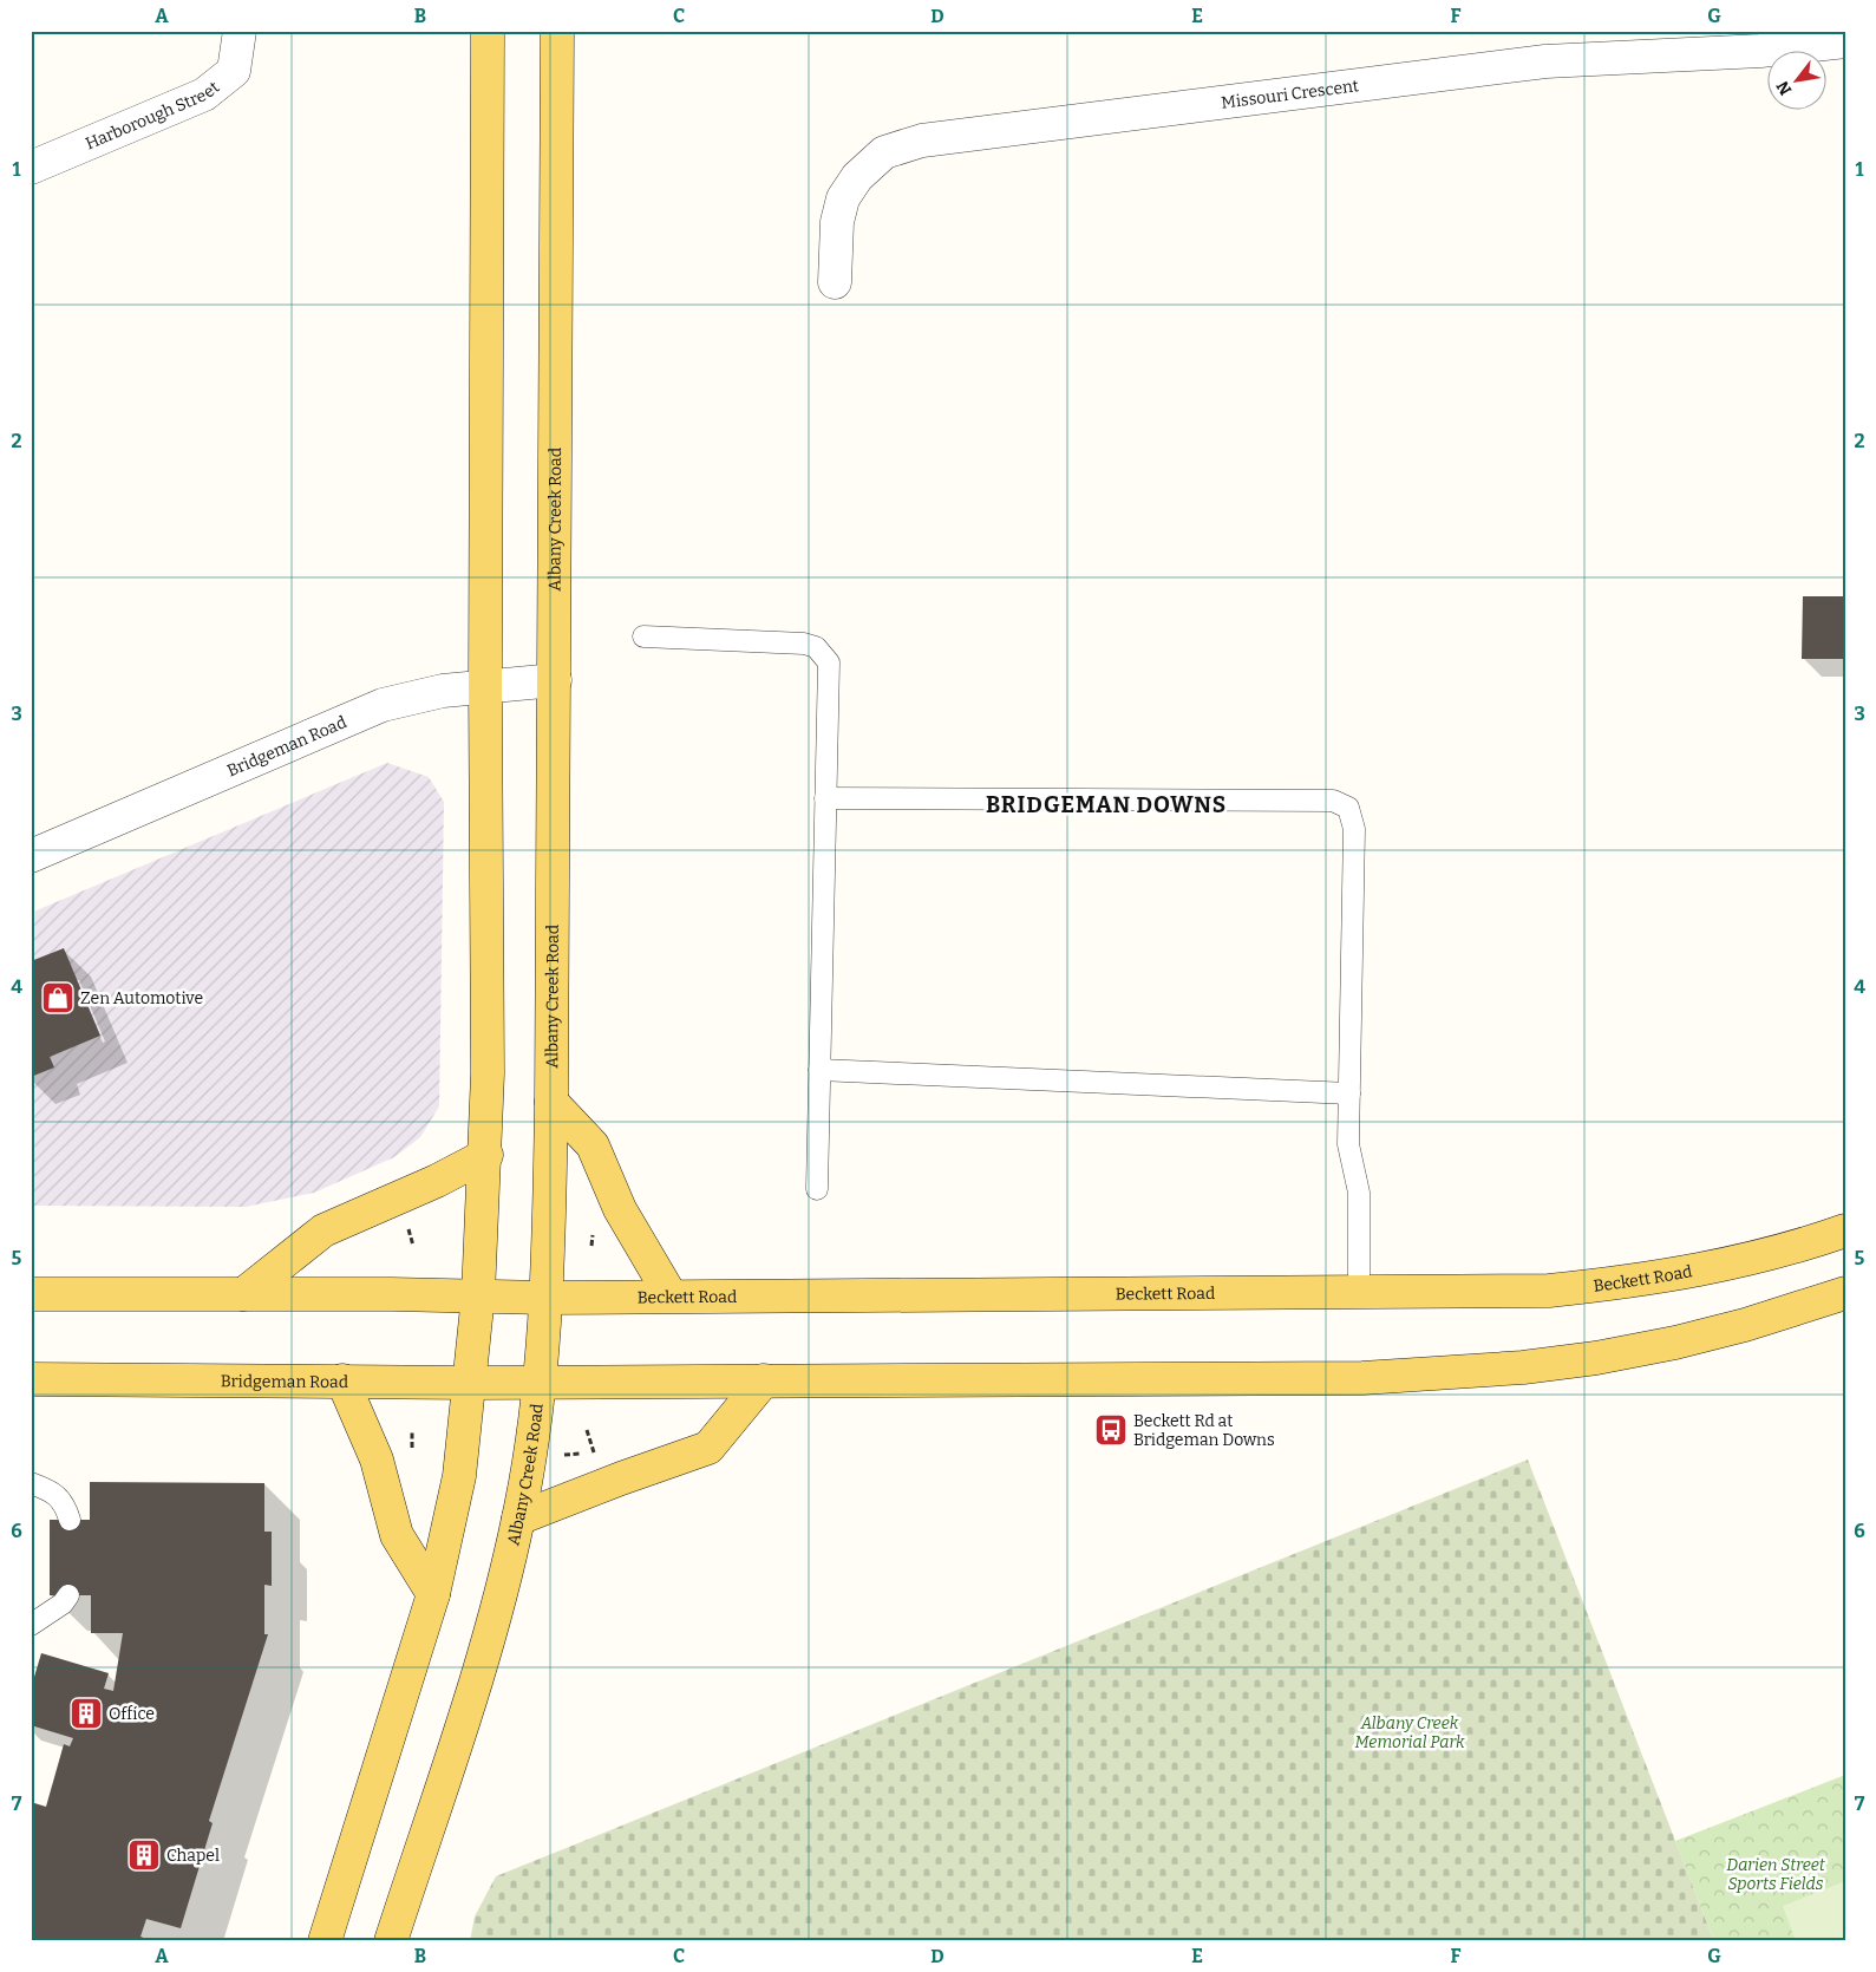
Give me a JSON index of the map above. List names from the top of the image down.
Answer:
{
  "streets": {
    "main road": ["Albany Creek Road", "Bridgeman Road", "Beckett Road"],
    "street": ["Missouri Crescent", "Harborough Street"]
  },
  "crossings": [
    ["Albany Creek Road", "Bridgeman Road"],
    ["Albany Creek Road", "Beckett Road"]
  ],
  "districts": ["BRIDGEMAN DOWNS"],
  "parks": ["Albany Creek Memorial Park", "Darien Street Sports Fields"],
  "places": {
    "shop": ["Zen Automotive"],
    "bus stop": ["Beckett Rd at Bridgeman Downs"],
    "building": ["Office", "Chapel"]
  },
  "north": "bottom left",
  "grid": {
    "columns": [
      "A",
      "B",
      "C",
      "D",
      "E",
      "F",
      "G"
    ],
    "rows": [
      "1",
      "2",
      "3",
      "4",
      "5",
      "6",
      "7"
    ]
  }
}
